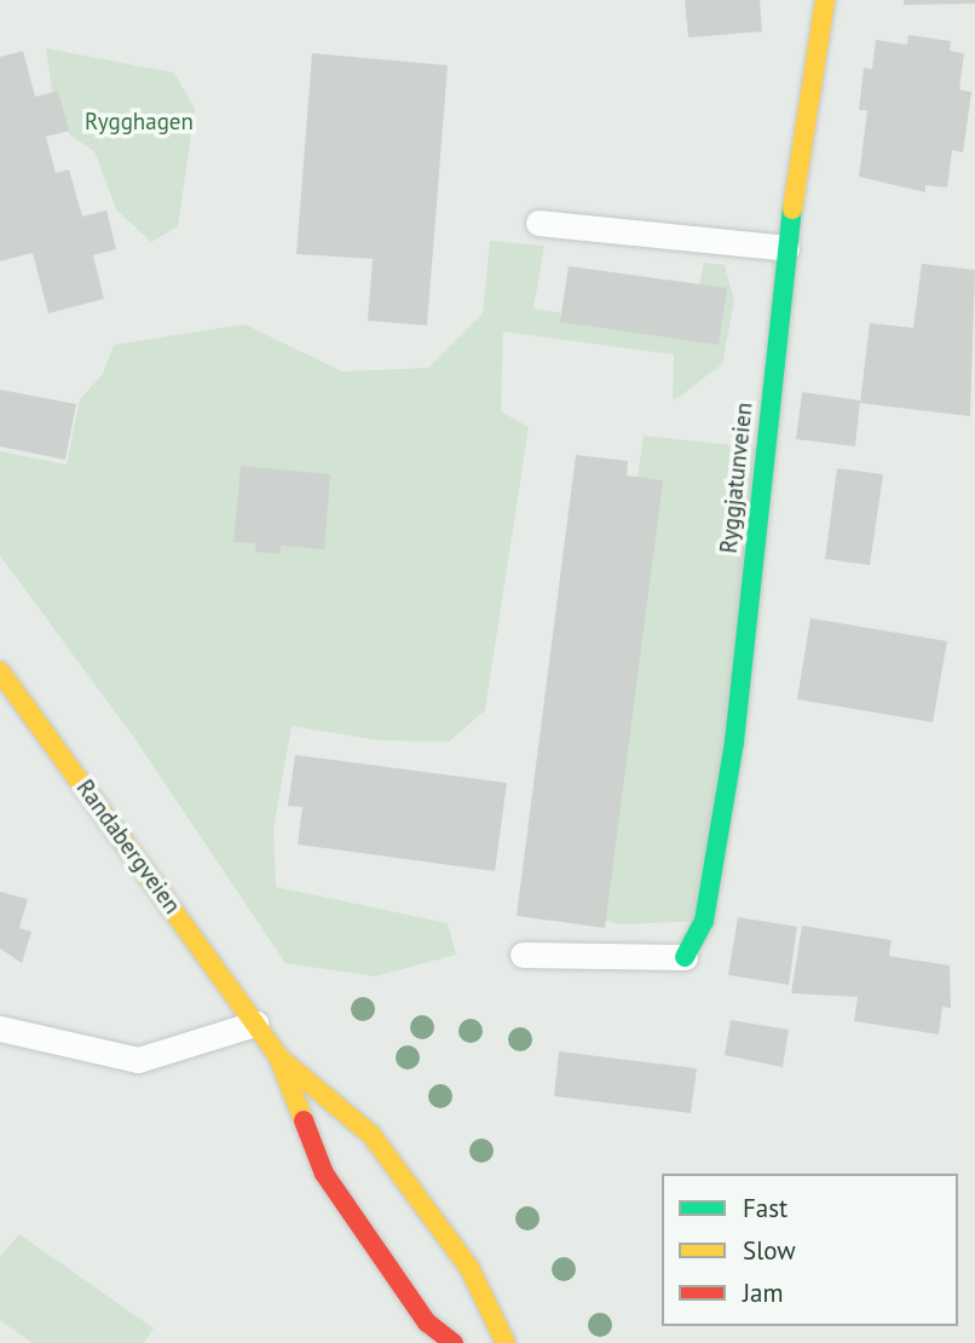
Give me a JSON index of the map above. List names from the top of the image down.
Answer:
{
  "streets": {
    "main road": ["Ryggjatunveien", "Randabergveien"]
  },
  "parks": ["Rygghagen"],
  "legend": ["Fast", "Slow", "Jam"]
}
